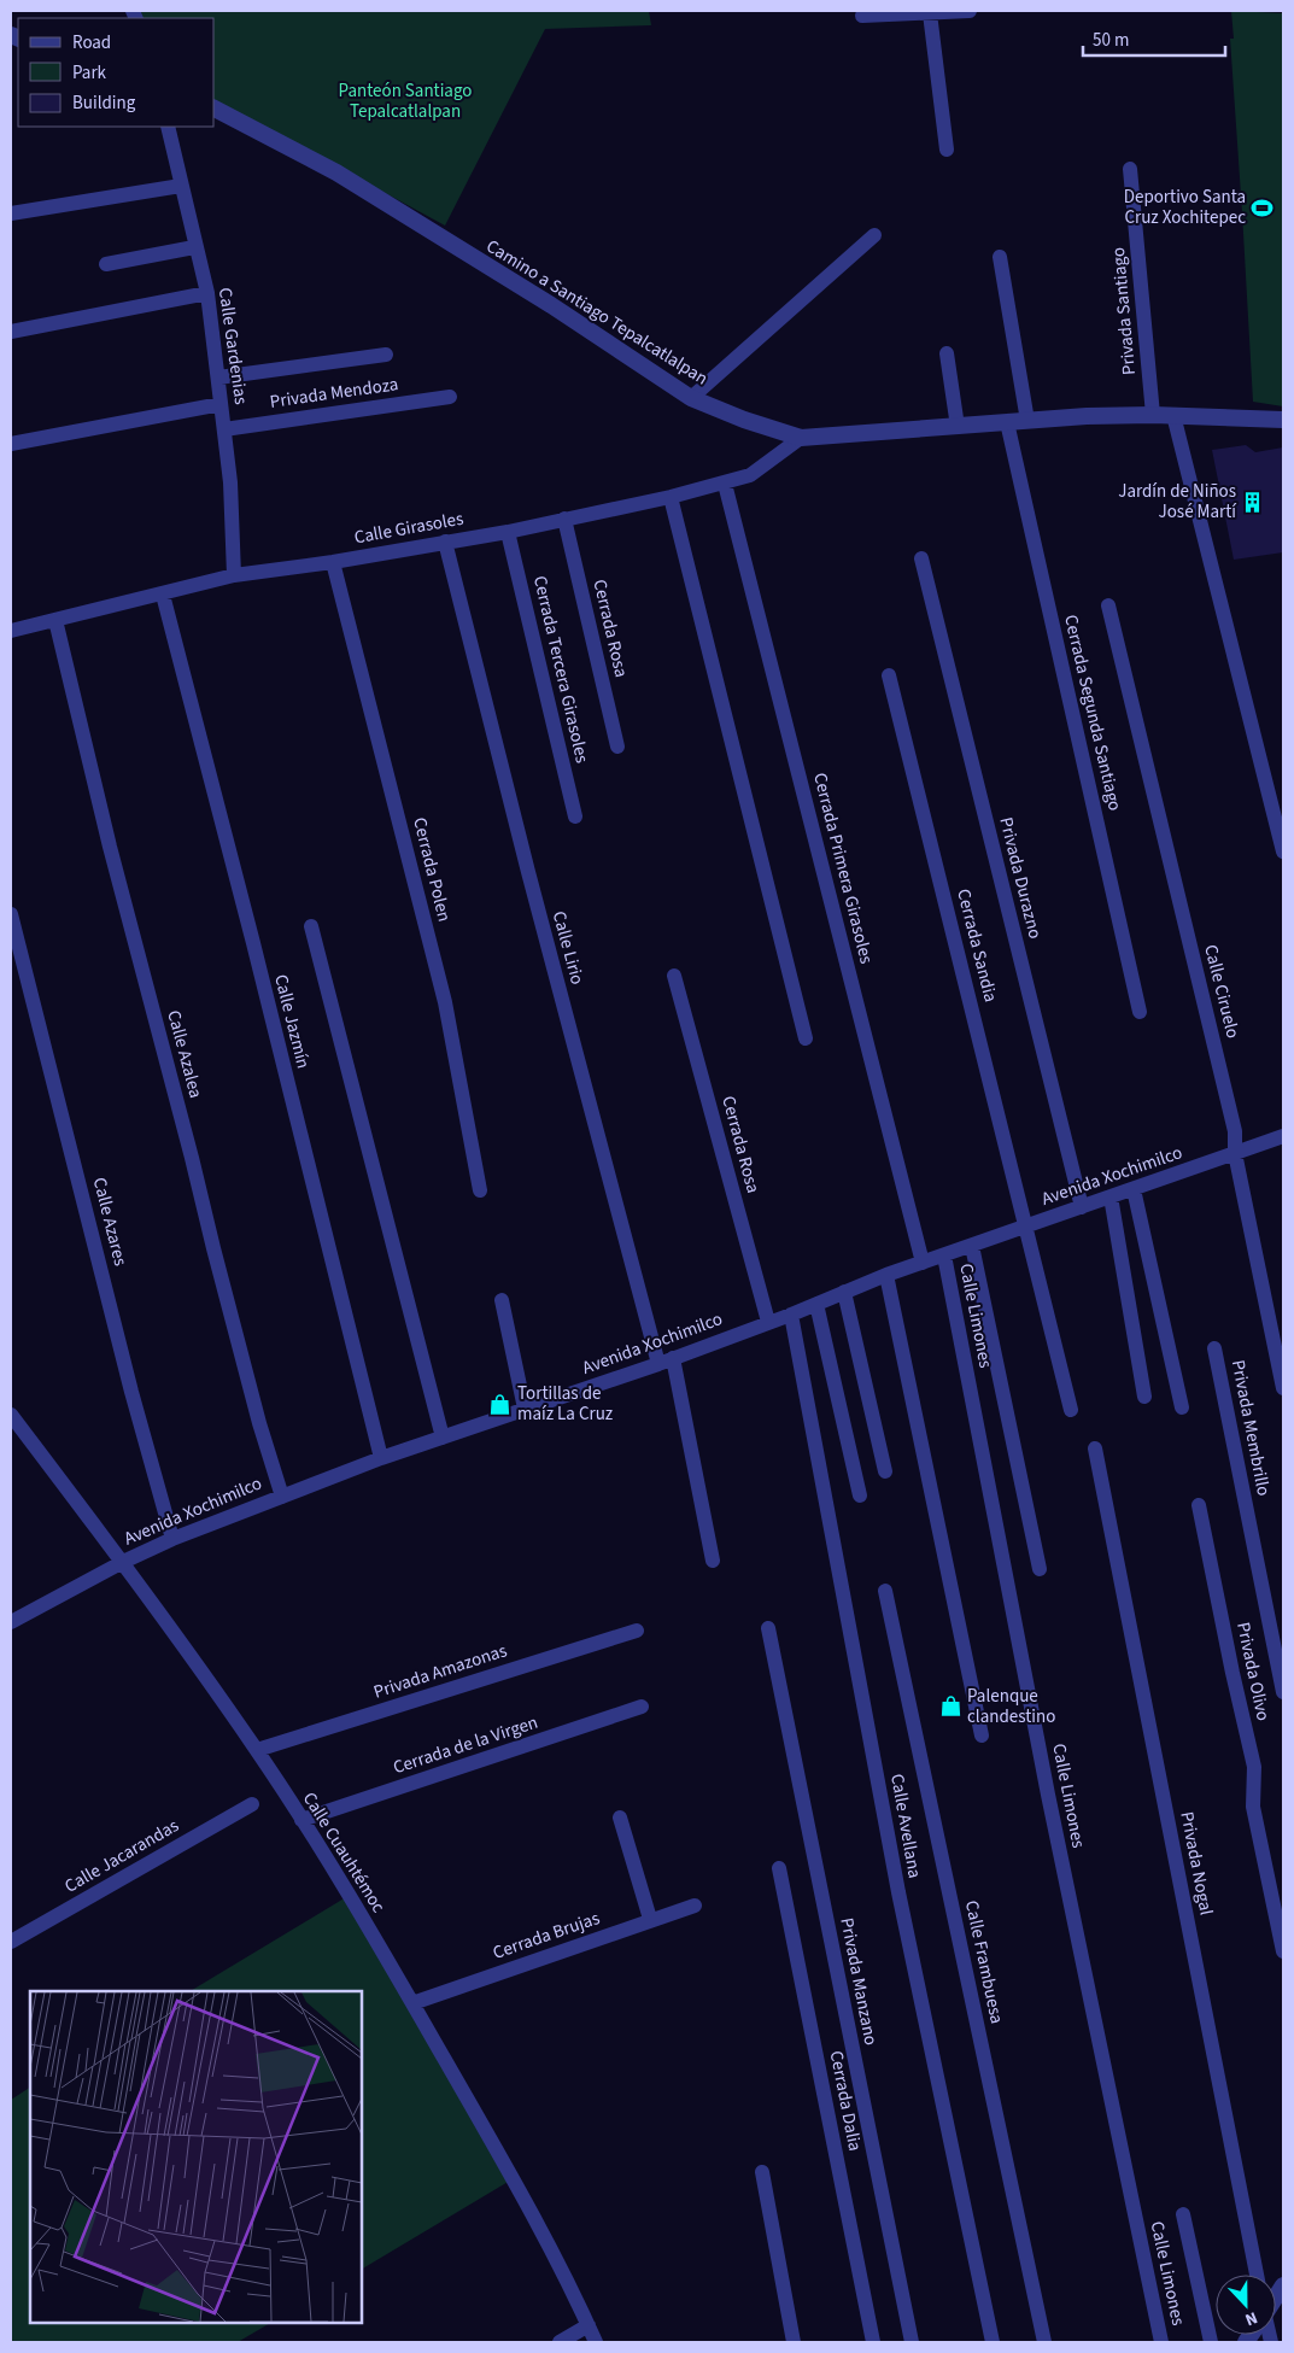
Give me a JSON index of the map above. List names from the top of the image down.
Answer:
{
  "streets": {
    "street": [
      "Privada Santiago",
      "Camino a Santiago Tepalcatlalpan",
      "Calle Gardenias",
      "Privada Mendoza",
      "Calle Girasoles",
      "Cerrada Rosa",
      "Cerrada Tercera Girasoles",
      "Cerrada Segunda Santiago",
      "Cerrada Primera Girasoles",
      "Cerrada Polen",
      "Privada Durazno",
      "Cerrada Sandia",
      "Calle Lirio",
      "Calle Ciruelo",
      "Calle Jazmín",
      "Calle Azalea",
      "Avenida Xochimilco",
      "Calle Azares",
      "Calle Limones",
      "Privada Membrillo",
      "Privada Amazonas",
      "Privada Olivo",
      "Cerrada de la Virgen",
      "Calle Avellana",
      "Calle Cuauhtémoc",
      "Calle Jacarandas",
      "Privada Nogal",
      "Cerrada Brujas",
      "Calle Frambuesa",
      "Privada Manzano",
      "Cerrada Dalia"
    ]
  },
  "crossings": [
    ["Privada Santiago", "Camino a Santiago Tepalcatlalpan"],
    ["Camino a Santiago Tepalcatlalpan", "Calle Girasoles"],
    ["Camino a Santiago Tepalcatlalpan", "Cerrada Segunda Santiago"],
    ["Calle Gardenias", "Privada Mendoza"],
    ["Calle Gardenias", "Calle Girasoles"],
    ["Calle Girasoles", "Cerrada Rosa"],
    ["Calle Girasoles", "Cerrada Tercera Girasoles"],
    ["Calle Girasoles", "Cerrada Primera Girasoles"],
    ["Calle Girasoles", "Cerrada Polen"],
    ["Calle Girasoles", "Calle Lirio"],
    ["Calle Girasoles", "Calle Jazmín"],
    ["Calle Girasoles", "Calle Azalea"],
    ["Cerrada Rosa", "Avenida Xochimilco"],
    ["Cerrada Primera Girasoles", "Avenida Xochimilco"],
    ["Privada Durazno", "Avenida Xochimilco"],
    ["Cerrada Sandia", "Avenida Xochimilco"],
    ["Calle Lirio", "Avenida Xochimilco"],
    ["Calle Ciruelo", "Avenida Xochimilco"],
    ["Calle Jazmín", "Avenida Xochimilco"],
    ["Calle Azalea", "Avenida Xochimilco"],
    ["Avenida Xochimilco", "Calle Azares"],
    ["Avenida Xochimilco", "Calle Limones"],
    ["Avenida Xochimilco", "Calle Avellana"],
    ["Avenida Xochimilco", "Calle Cuauhtémoc"],
    ["Privada Amazonas", "Calle Cuauhtémoc"],
    ["Cerrada de la Virgen", "Calle Cuauhtémoc"],
    ["Calle Cuauhtémoc", "Cerrada Brujas"]
  ],
  "parks": ["Panteón Santiago Tepalcatlalpan"],
  "places": {
    "sports": ["Deportivo Santa Cruz Xochitepec"],
    "building": ["Jardín de Niños José Martí"],
    "shop": ["Tortillas de maíz La Cruz", "Palenque clandestino"]
  },
  "legend": ["Road", "Park", "Building"],
  "scale_bar": "50 m",
  "north": "bottom"
}
